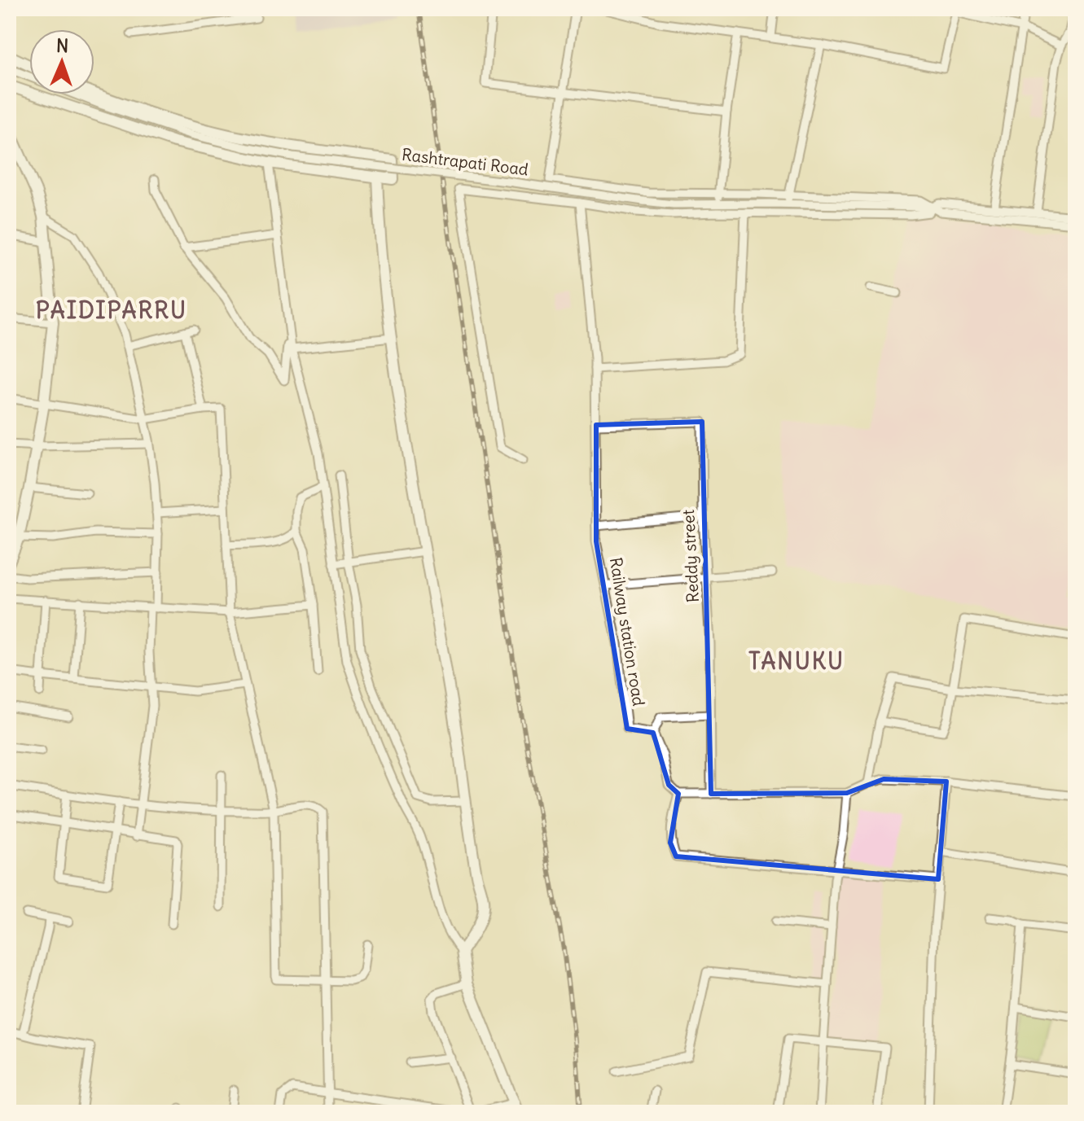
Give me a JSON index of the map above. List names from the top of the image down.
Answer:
{
  "streets": {
    "street": ["Rashtrapati Road", "Reddy street", "Railway station road"]
  },
  "crossings": [
    ["Reddy street", "Railway station road"]
  ],
  "districts": ["PAIDIPARRU", "TANUKU"],
  "north": "top"
}
